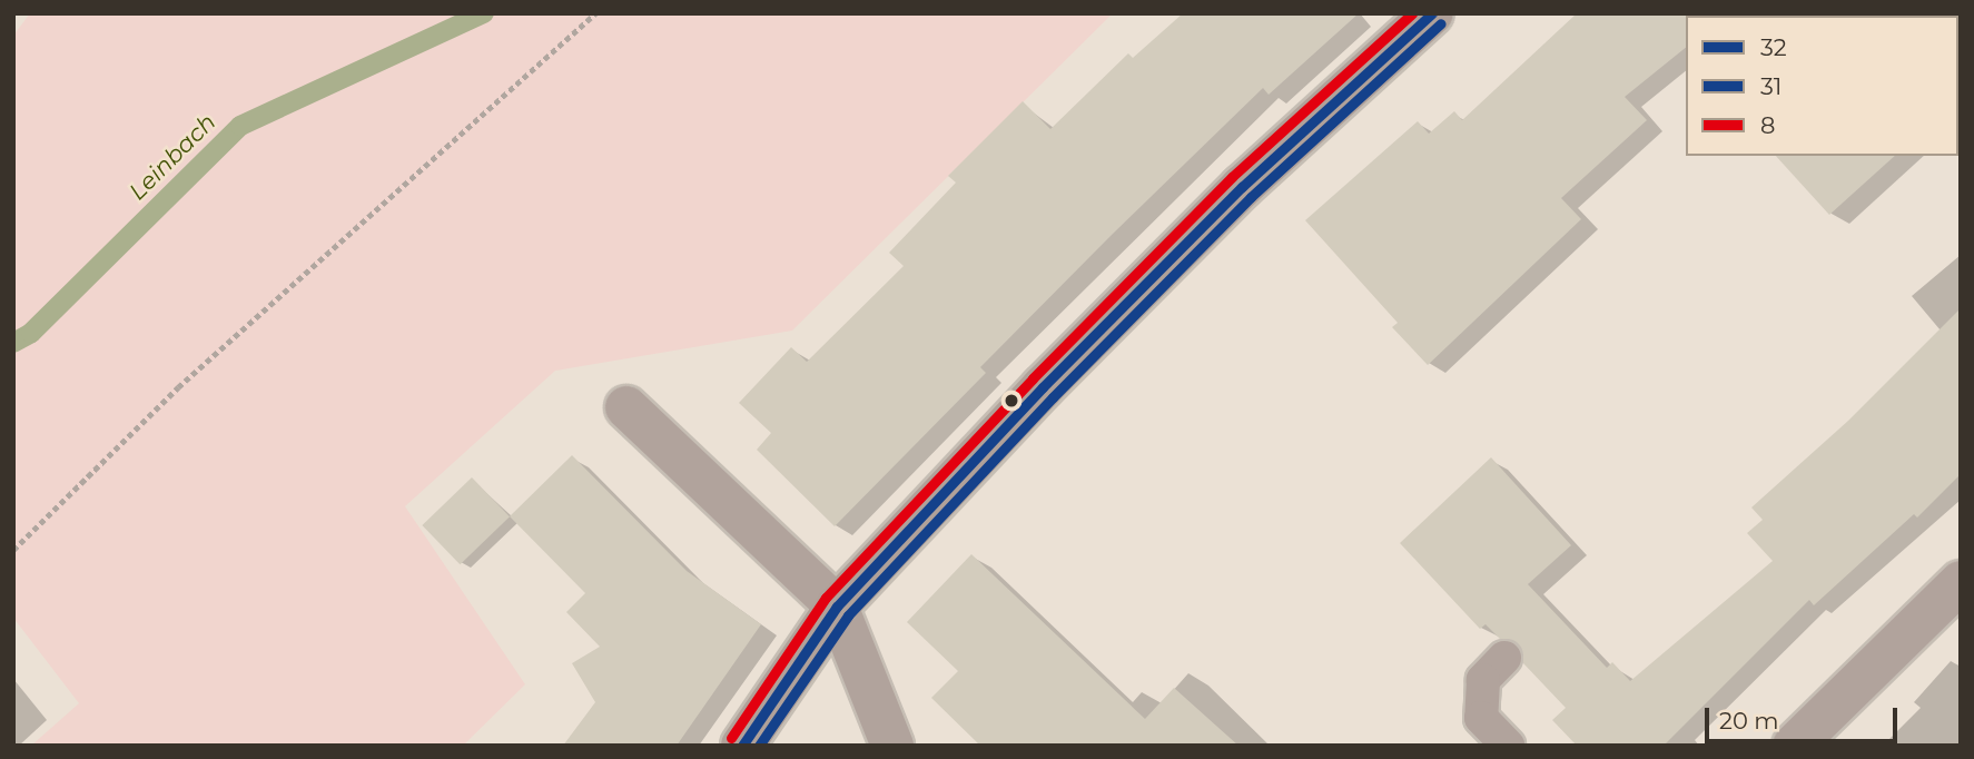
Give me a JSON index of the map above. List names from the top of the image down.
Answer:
{
  "water": ["Leinbach"],
  "lines": ["transit line 32", "transit line 8", "transit line 31"],
  "legend": ["32", "31", "8"],
  "scale_bar": "20 m"
}
